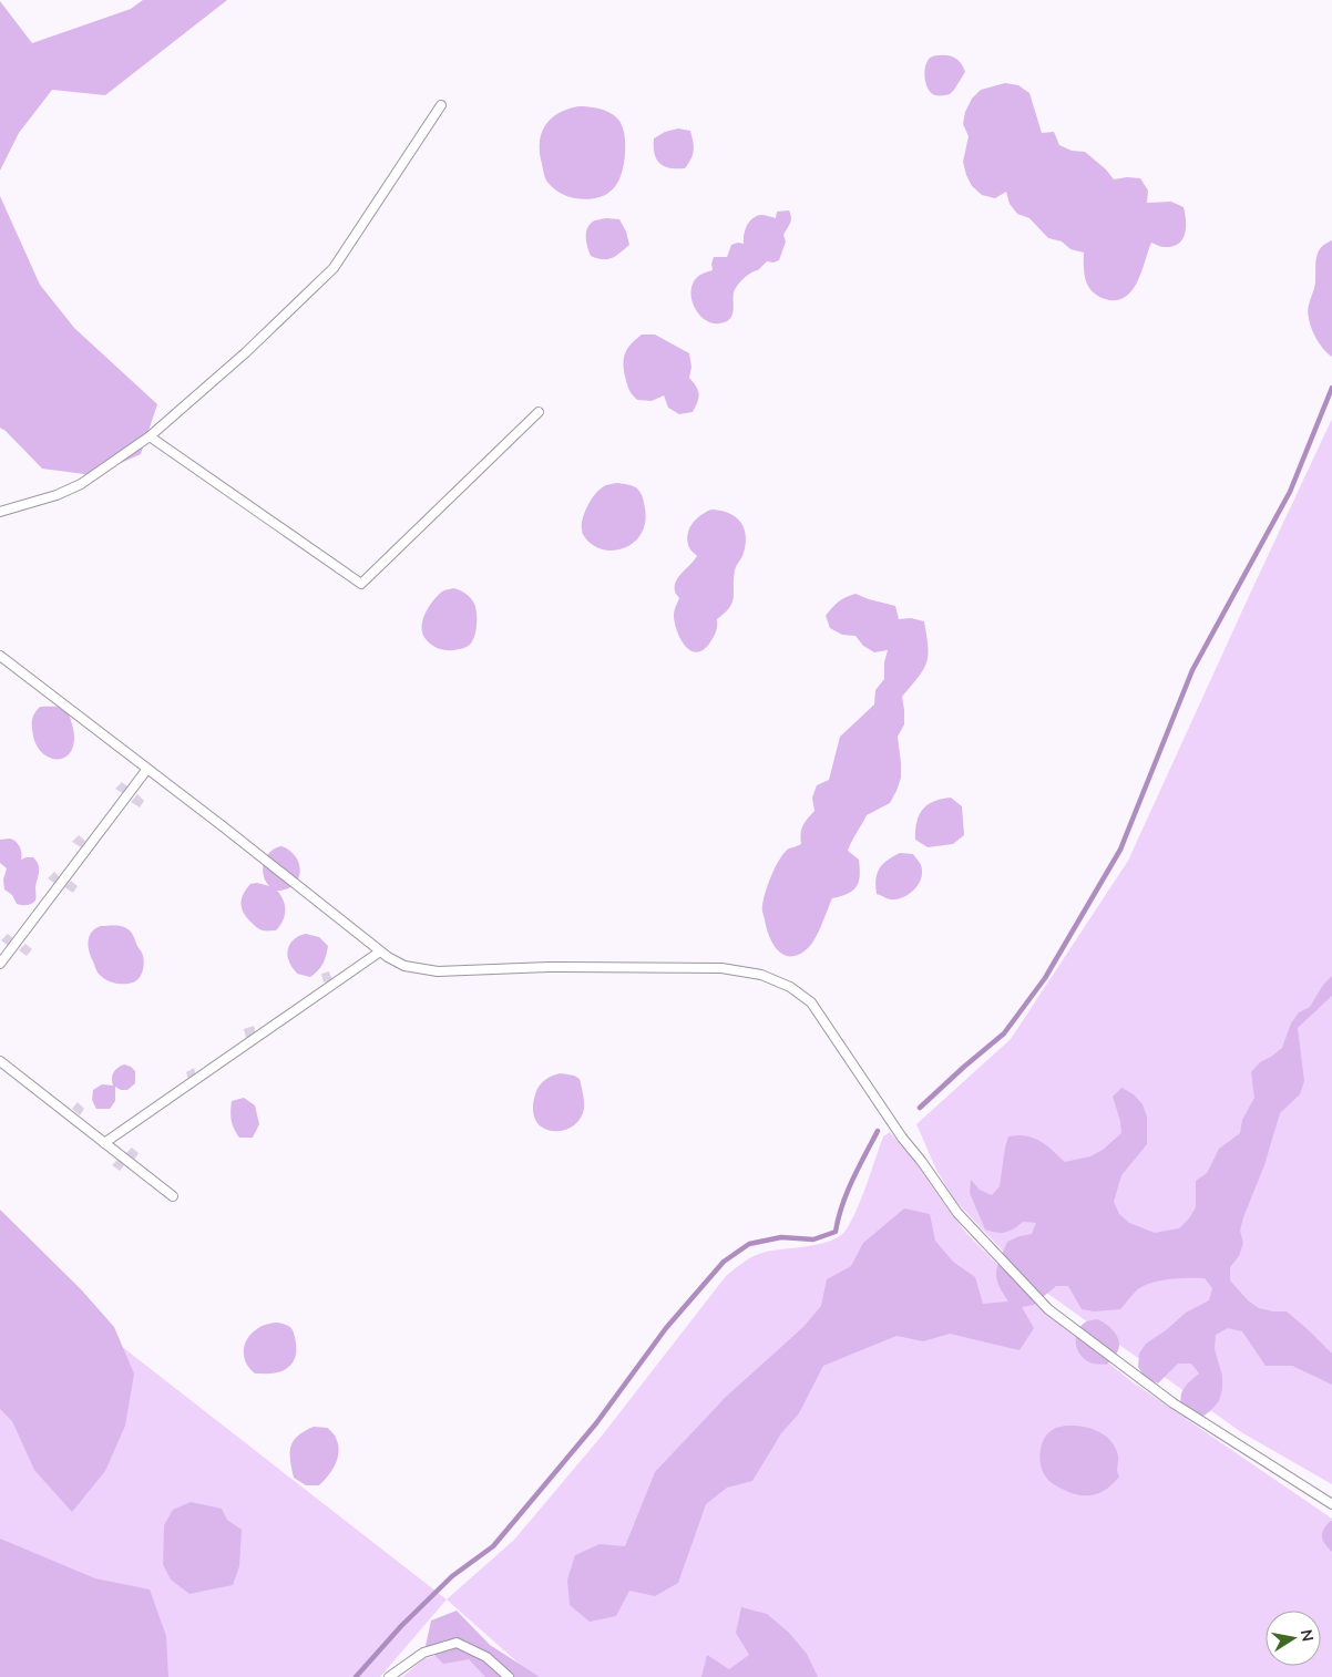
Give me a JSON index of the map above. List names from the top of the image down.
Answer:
{
  "north": "right"
}
